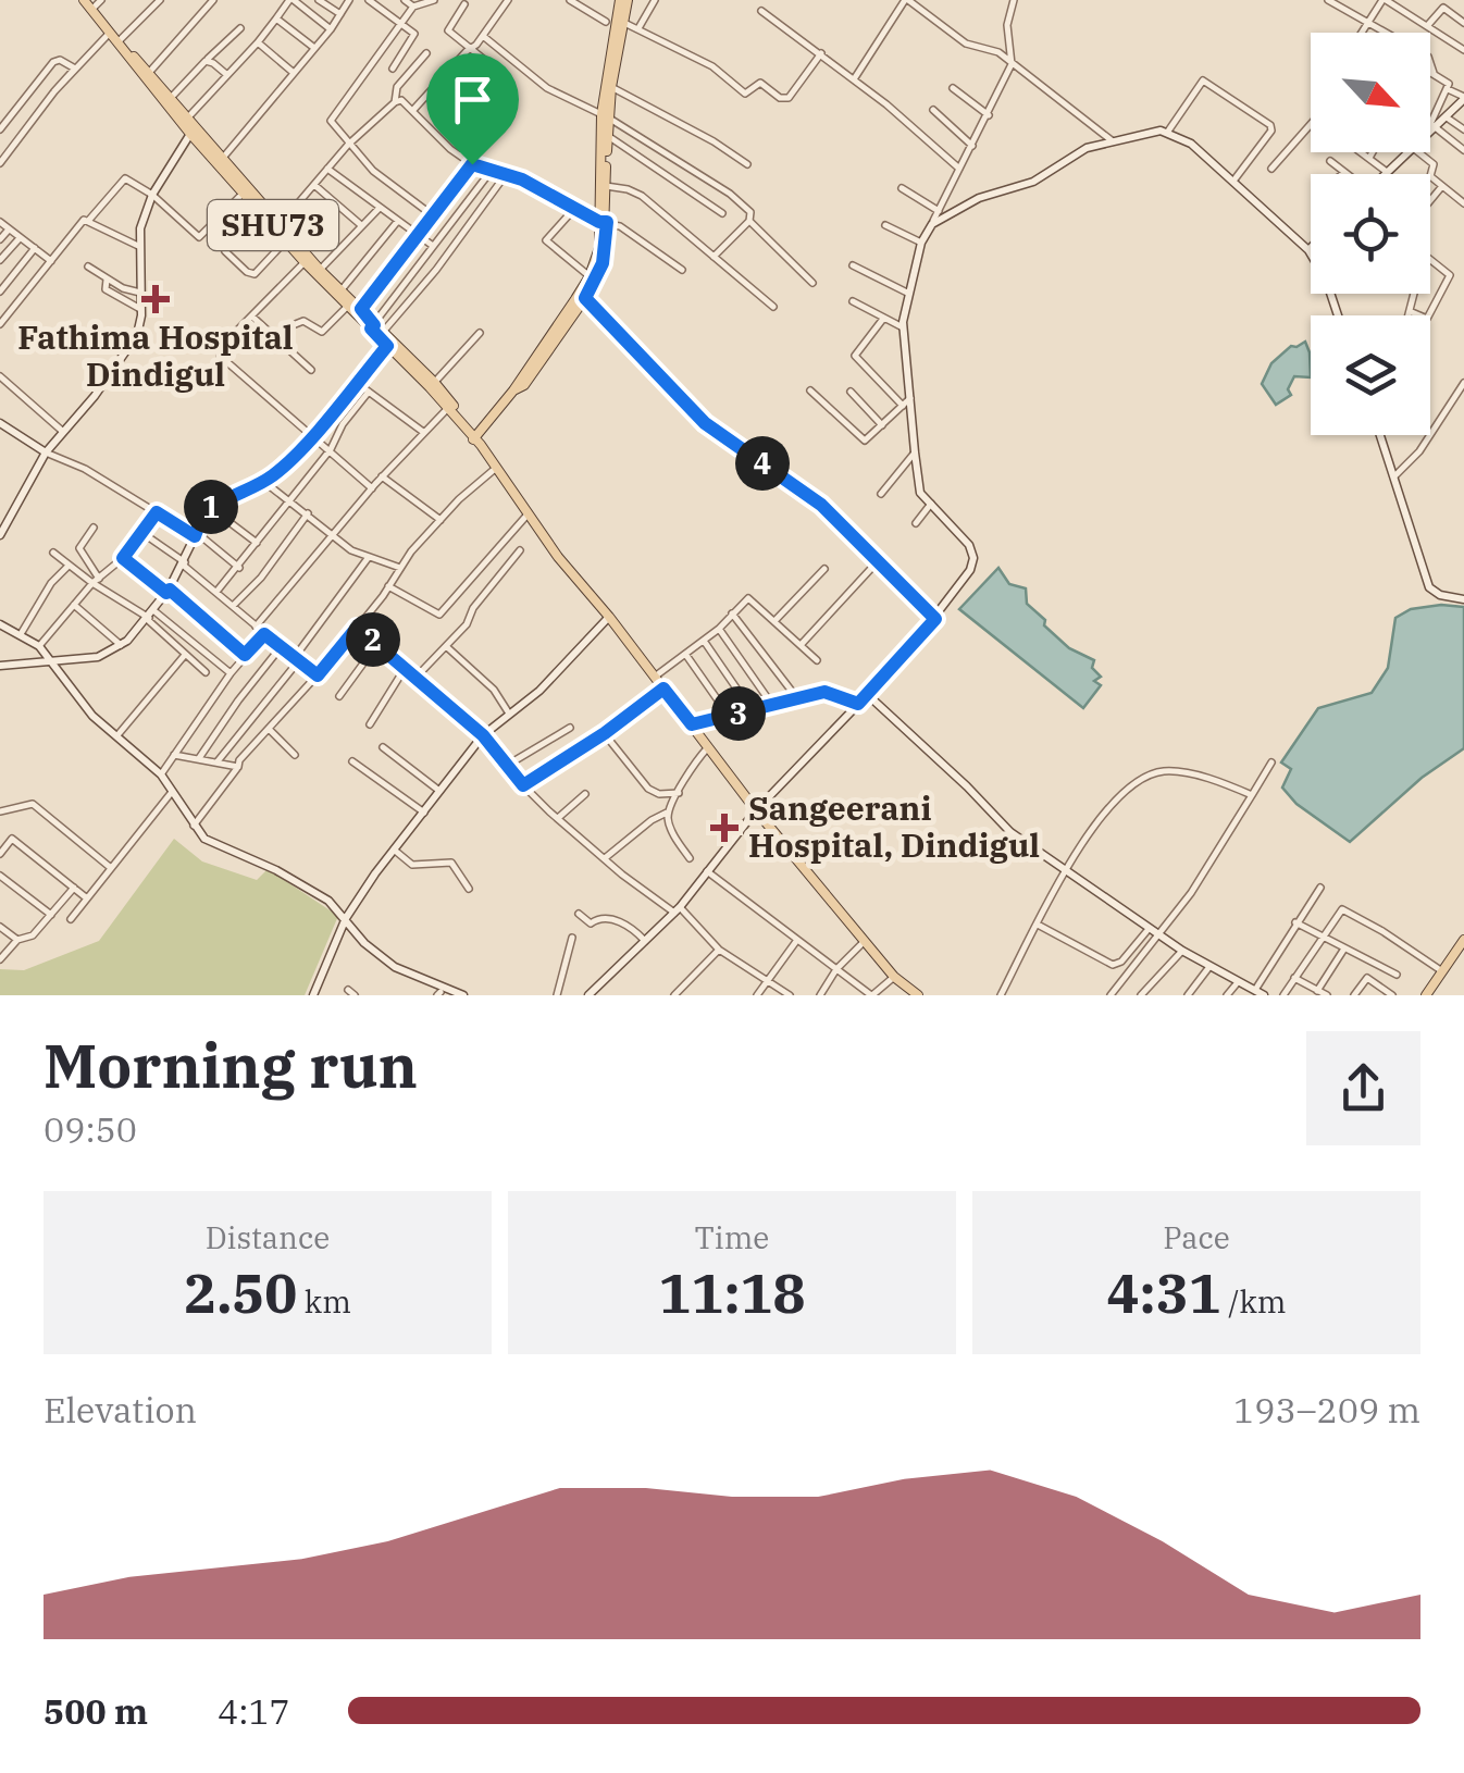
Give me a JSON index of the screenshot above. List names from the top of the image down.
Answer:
{
  "streets": {
    "main road": ["SHU73"]
  },
  "places": {
    "health": ["Fathima Hospital Dindigul", "Sangeerani Hospital, Dindigul"]
  },
  "north": "bottom right",
  "page": {
    "pins": [
      "4",
      "1",
      "2",
      "3"
    ],
    "heading": ["Morning run", "09:50"],
    "stats": [
      ["Distance", "2.50 km"],
      ["Time", "11:18"],
      ["Pace", "4:31 /km"]
    ],
    "chart": ["Elevation", "193–209 m"],
    "list": [
      {
        "name": "500 m",
        "note": "4:17"
      }
    ]
  }
}
